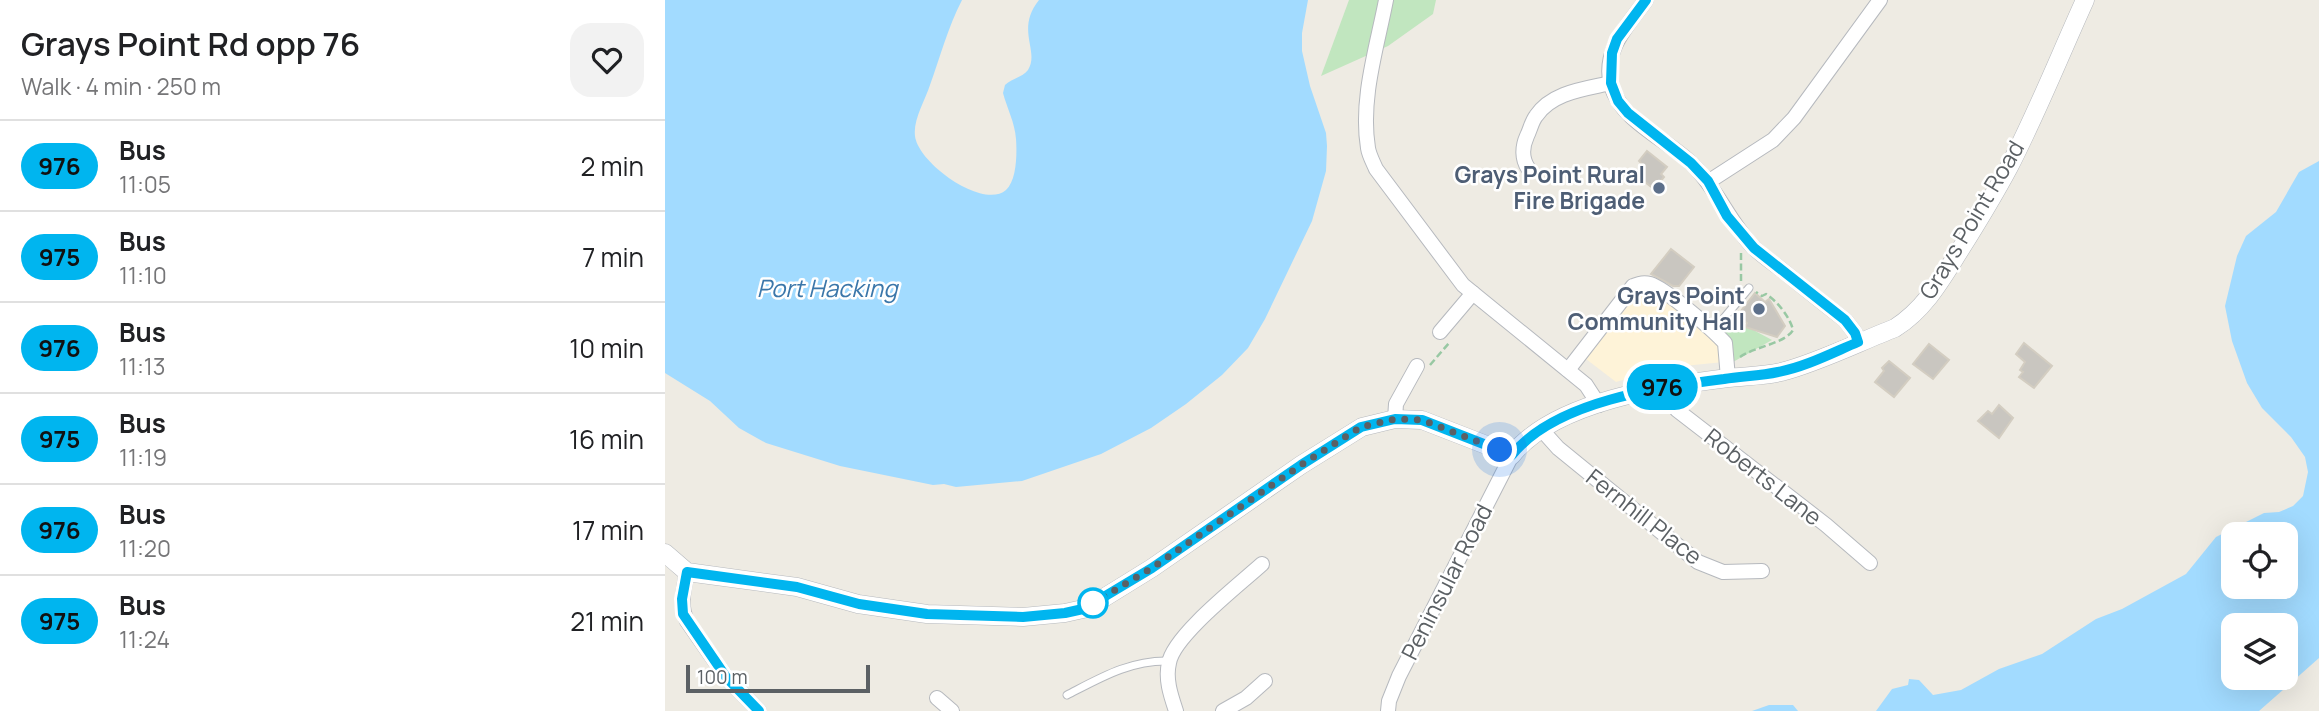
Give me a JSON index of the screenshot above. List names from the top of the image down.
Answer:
{
  "streets": {
    "street": [
      "Grays Point Road",
      "Roberts Lane",
      "Fernhill Place",
      "Peninsular Road"
    ]
  },
  "crossings": [
    ["Grays Point Road", "Roberts Lane"],
    ["Grays Point Road", "Fernhill Place"],
    ["Grays Point Road", "Peninsular Road"]
  ],
  "water": ["Port Hacking"],
  "places": ["Grays Point Rural Fire Brigade", "Grays Point Community Hall"],
  "lines": ["bus line 976"],
  "scale_bar": "100 m",
  "page": {
    "heading": ["Grays Point Rd opp 76", "Walk · 4 min · 250 m"],
    "on_map": "976",
    "list": [
      {
        "mark": "976",
        "name": "Bus",
        "note": "11:05",
        "value": "2 min"
      },
      {
        "mark": "975",
        "name": "Bus",
        "note": "11:10",
        "value": "7 min"
      },
      {
        "mark": "976",
        "name": "Bus",
        "note": "11:13",
        "value": "10 min"
      },
      {
        "mark": "975",
        "name": "Bus",
        "note": "11:19",
        "value": "16 min"
      },
      {
        "mark": "976",
        "name": "Bus",
        "note": "11:20",
        "value": "17 min"
      },
      {
        "mark": "975",
        "name": "Bus",
        "note": "11:24",
        "value": "21 min"
      }
    ],
    "scale": "100 m"
  }
}
